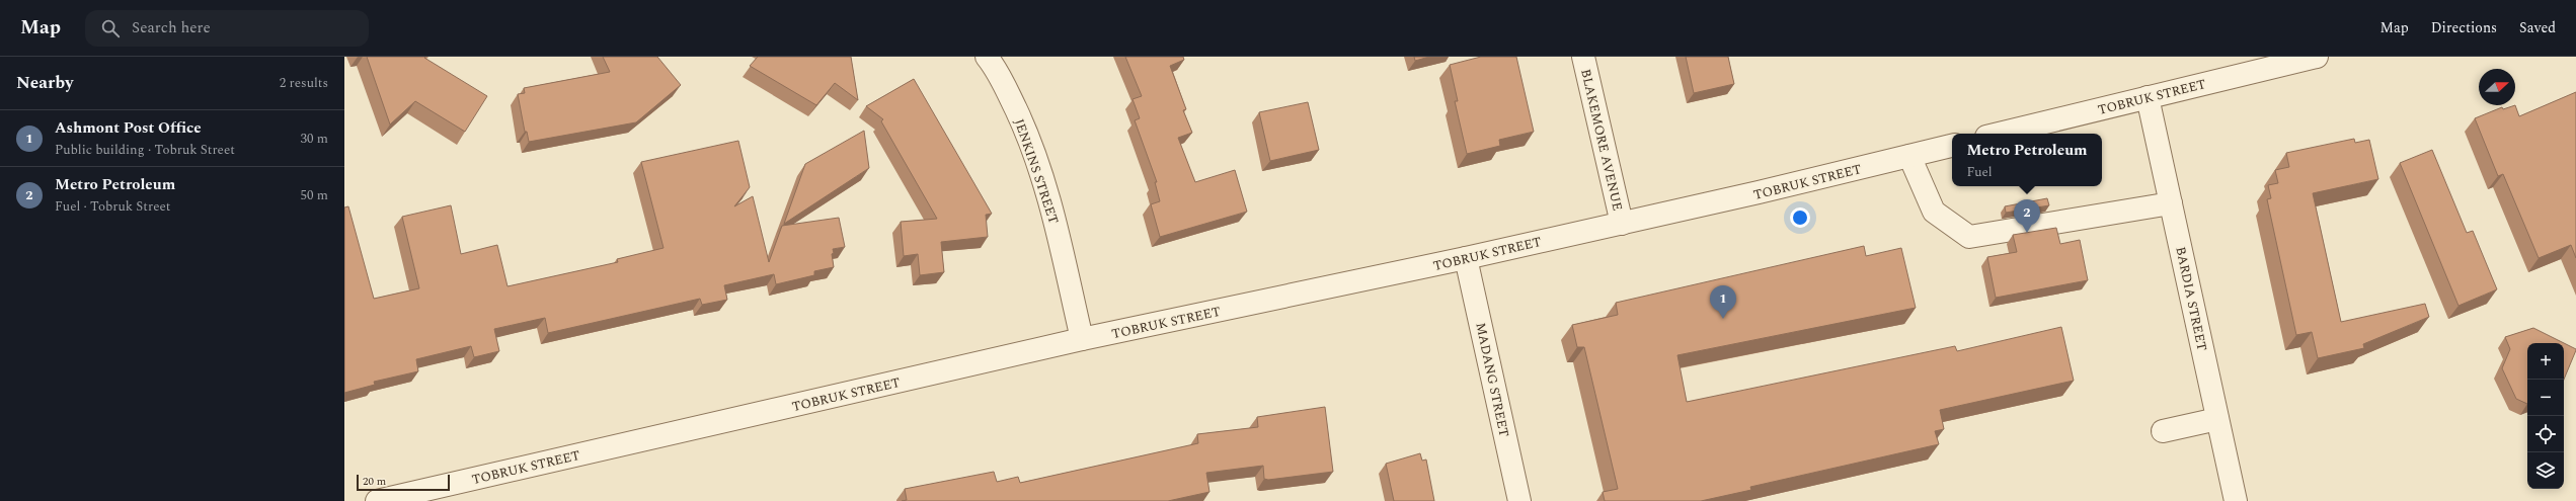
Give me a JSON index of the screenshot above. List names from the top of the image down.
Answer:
{
  "streets": {
    "street": [
      "TOBRUK STREET",
      "BLAKEMORE AVENUE",
      "JENKINS STREET",
      "BARDIA STREET",
      "MADANG STREET"
    ]
  },
  "crossings": [
    ["TOBRUK STREET", "BLAKEMORE AVENUE"],
    ["TOBRUK STREET", "JENKINS STREET"],
    ["TOBRUK STREET", "BARDIA STREET"],
    ["TOBRUK STREET", "MADANG STREET"]
  ],
  "scale_bar": "20 m",
  "north": "right",
  "page": {
    "header": "Map",
    "search": "Search here",
    "nav": ["Map", "Directions", "Saved"],
    "heading": ["Nearby", "2 results"],
    "list": [
      {
        "mark": "1",
        "name": "Ashmont Post Office",
        "note": "Public building · Tobruk Street",
        "value": "30 m"
      },
      {
        "mark": "2",
        "name": "Metro Petroleum",
        "note": "Fuel · Tobruk Street",
        "value": "50 m"
      }
    ],
    "popup": ["Metro Petroleum", "Fuel"],
    "pins": ["2", "1"],
    "map_buttons": ["+", "−"],
    "scale": "20 m"
  }
}
